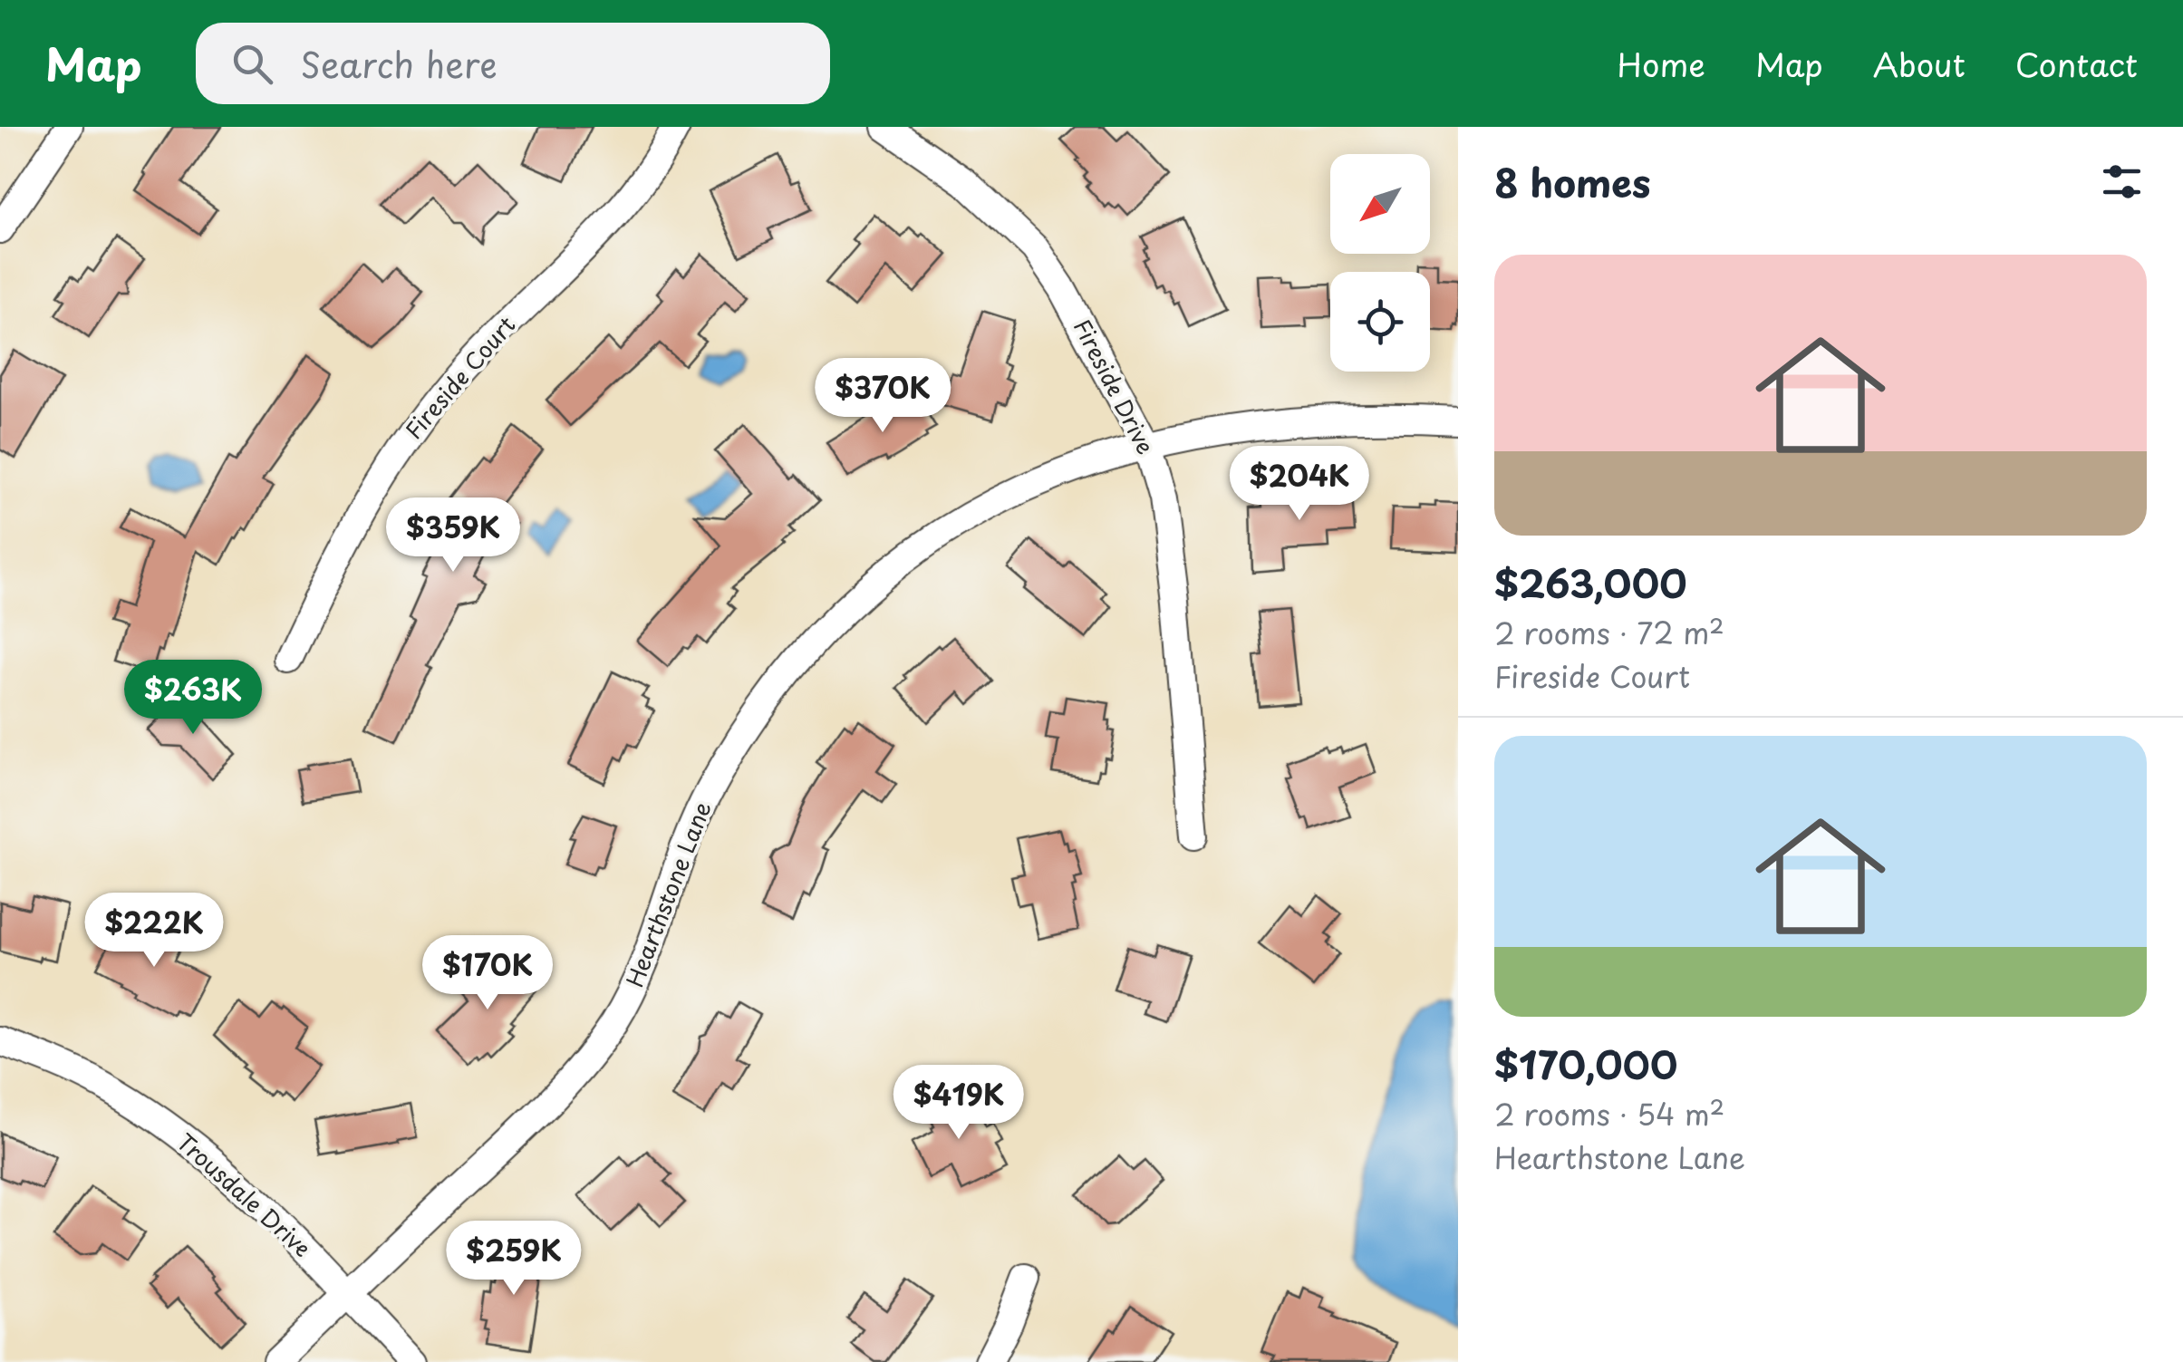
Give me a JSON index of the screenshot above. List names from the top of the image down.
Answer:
{
  "streets": {
    "street": [
      "Fireside Court",
      "Fireside Drive",
      "Hearthstone Lane",
      "Trousdale Drive"
    ]
  },
  "crossings": [
    ["Fireside Drive", "Hearthstone Lane"],
    ["Hearthstone Lane", "Trousdale Drive"]
  ],
  "north": "bottom left",
  "page": {
    "header": "Map",
    "search": "Search here",
    "nav": [
      "Home",
      "Map",
      "About",
      "Contact"
    ],
    "heading": "8 homes",
    "list": [
      {
        "name": "$263,000",
        "note": "2 rooms · 72 m² · Fireside Court"
      },
      {
        "name": "$170,000",
        "note": "2 rooms · 54 m² · Hearthstone Lane"
      }
    ],
    "price": [
      "$370K",
      "$204K",
      "$359K",
      "$263K",
      "$222K",
      "$170K",
      "$419K",
      "$259K"
    ]
  }
}
